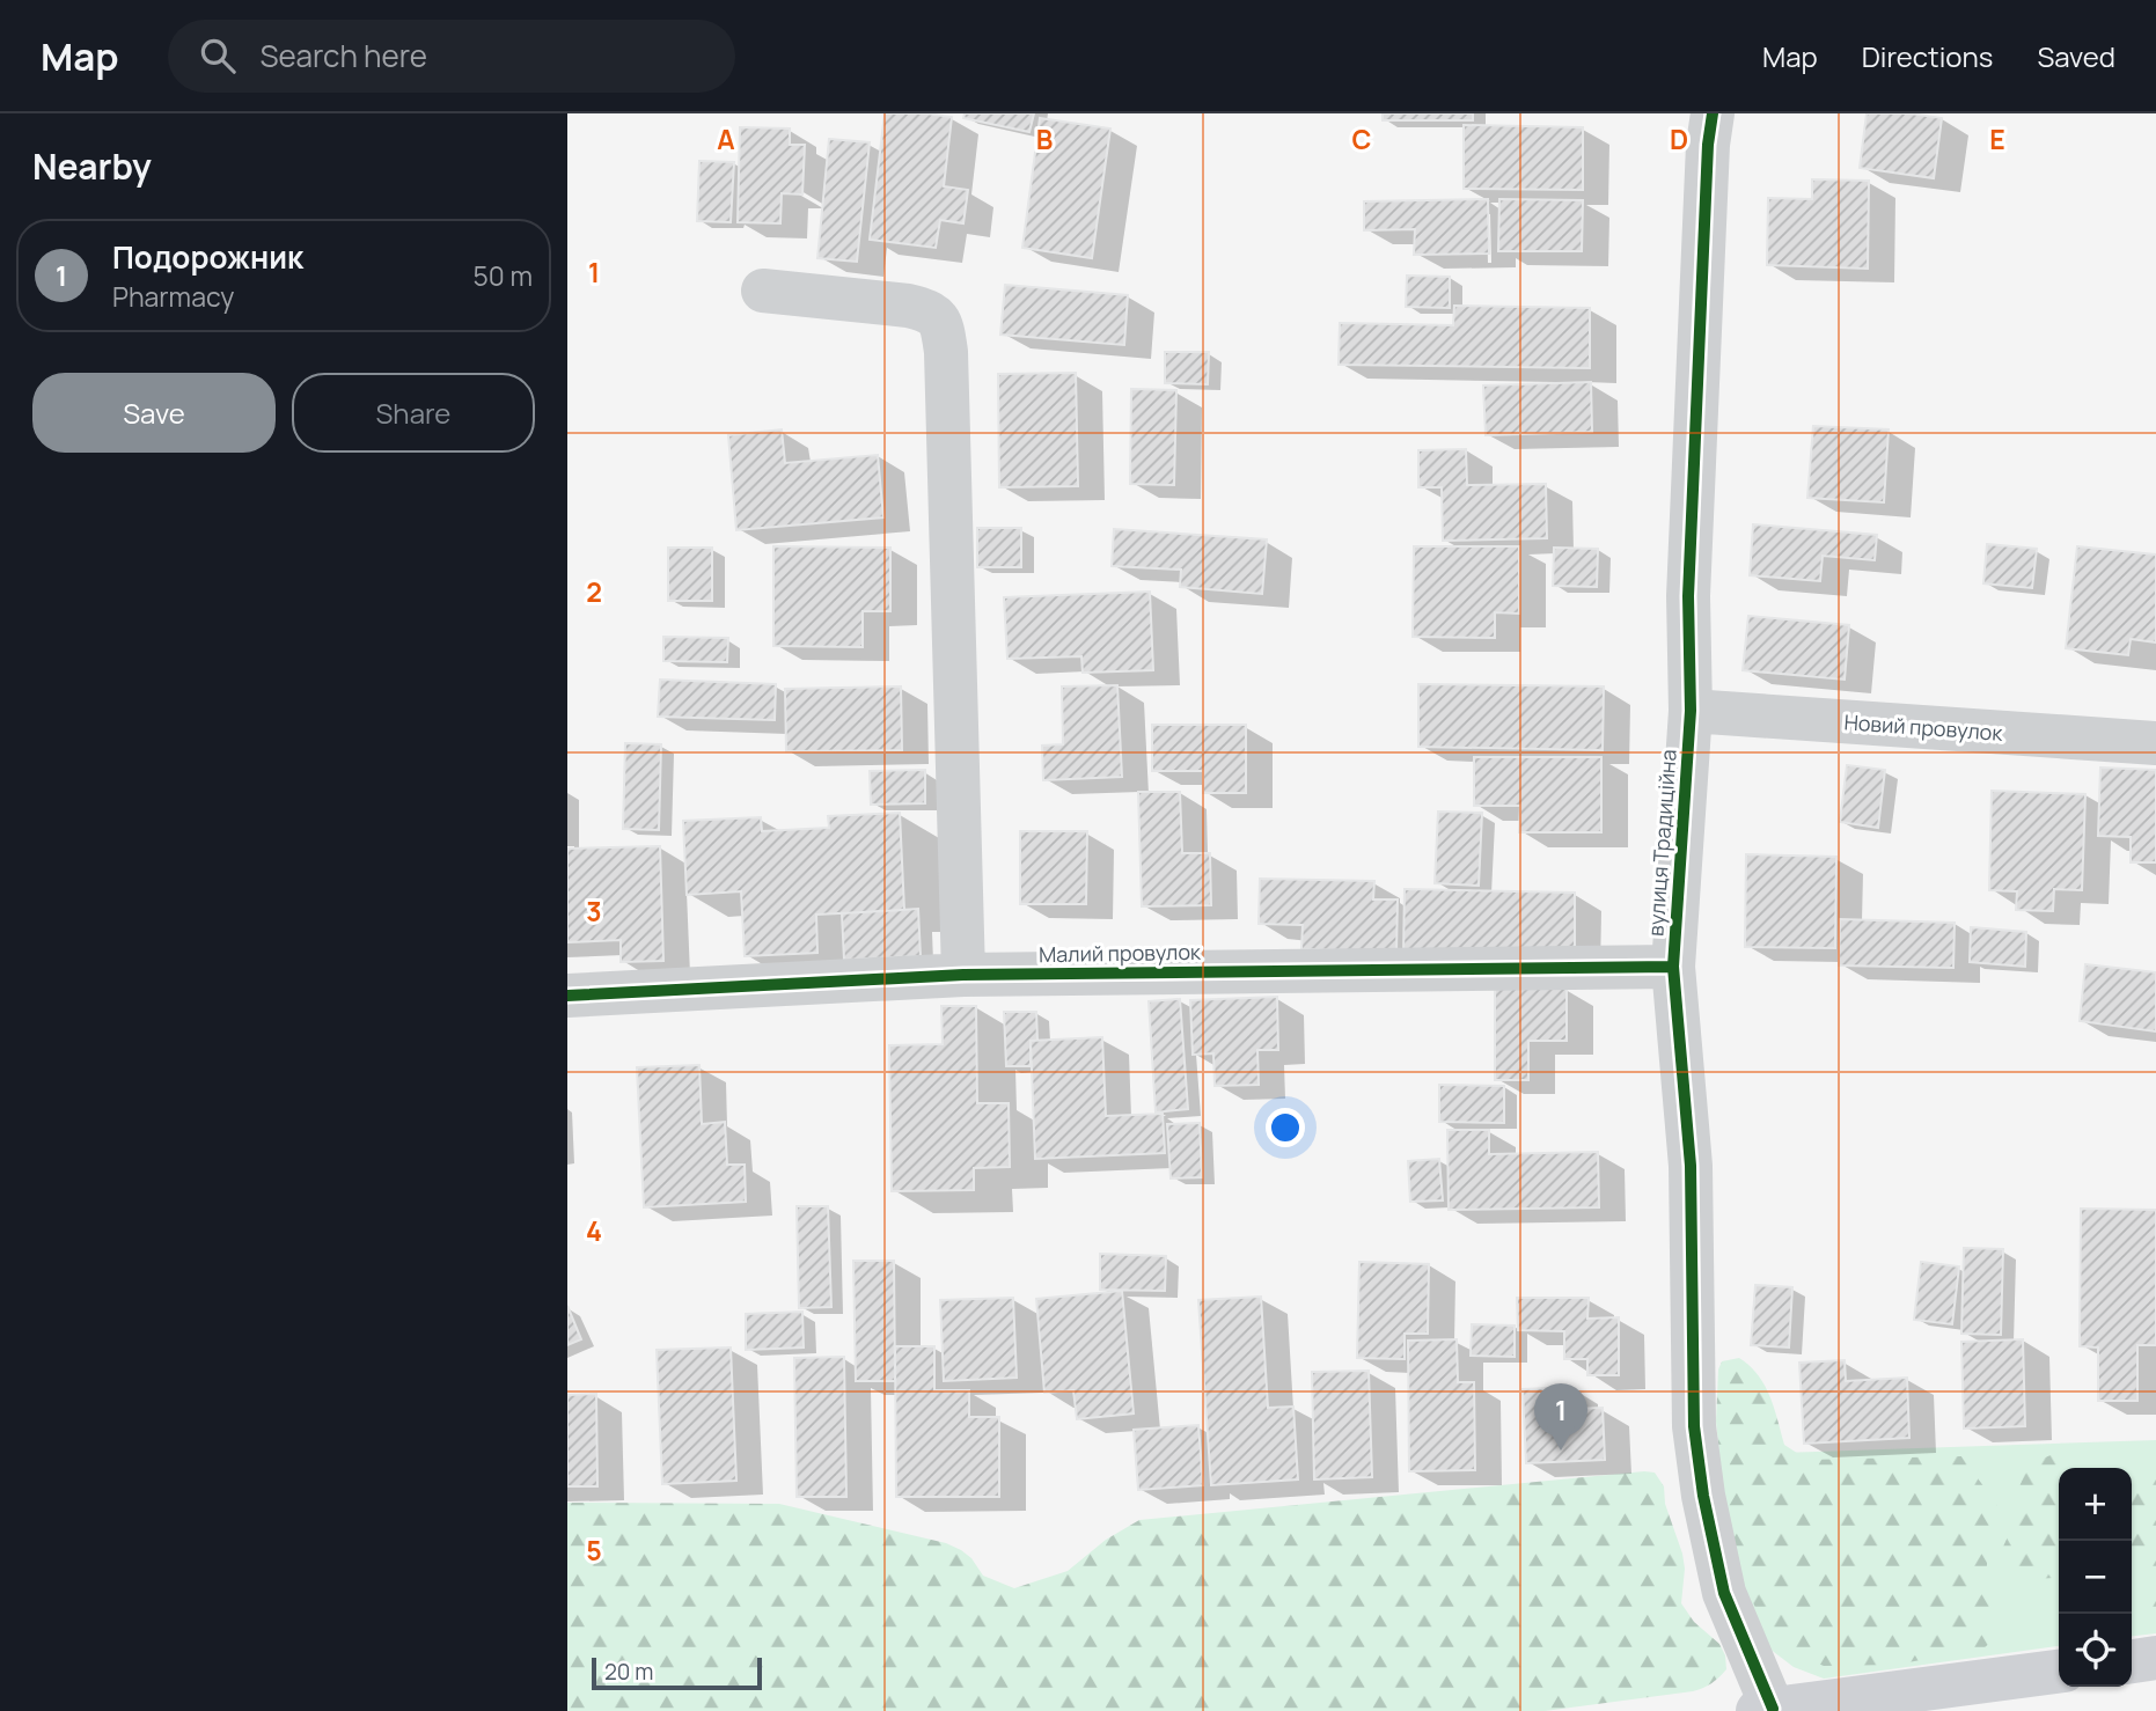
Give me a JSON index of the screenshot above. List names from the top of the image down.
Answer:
{
  "streets": {
    "street": ["Новий провулок", "вулиця Традиційна", "Малий провулок"]
  },
  "crossings": [
    ["Новий провулок", "вулиця Традиційна"],
    ["вулиця Традиційна", "Малий провулок"]
  ],
  "scale_bar": "20 m",
  "page": {
    "header": "Map",
    "search": "Search here",
    "nav": ["Map", "Directions", "Saved"],
    "heading": "Nearby",
    "list": [
      {
        "mark": "1",
        "name": "Подорожник",
        "note": "Pharmacy",
        "value": "50 m"
      }
    ],
    "buttons": ["Save", "Share"],
    "pins": "1",
    "map_buttons": ["+", "−"],
    "scale": "20 m"
  },
  "grid": {
    "columns": [
      "A",
      "B",
      "C",
      "D",
      "E"
    ],
    "rows": [
      "1",
      "2",
      "3",
      "4",
      "5"
    ]
  }
}
